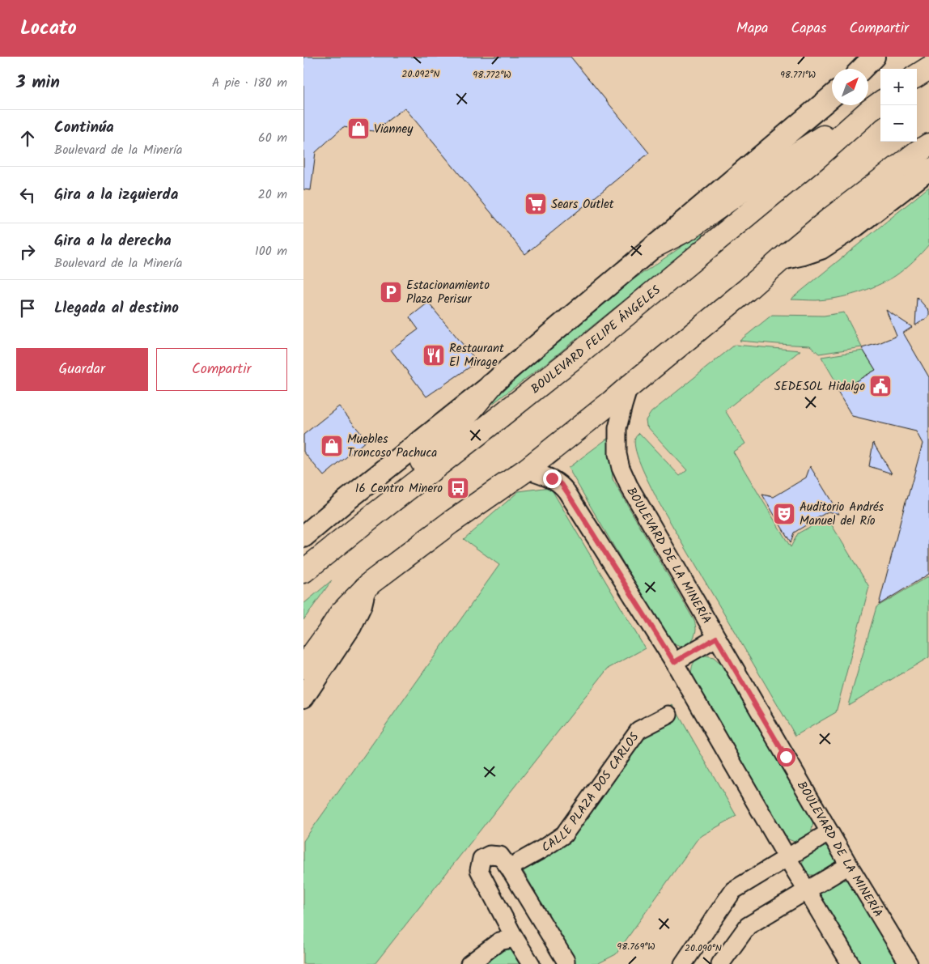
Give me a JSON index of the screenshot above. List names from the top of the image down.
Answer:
{
  "streets": {
    "highway": ["BOULEVARD FELIPE ÁNGELES"],
    "street": ["BOULEVARD DE LA MINERÍA", "CALLE PLAZA DOS CARLOS"]
  },
  "places": {
    "shop": ["Vianney", "Muebles Troncoso Pachuca"],
    "supermarket": ["Sears Outlet"],
    "parking": ["Estacionamiento Plaza Perisur"],
    "restaurant": ["Restaurant El Mirage"],
    "public building": ["SEDESOL Hidalgo"],
    "bus stop": ["16 Centro Minero"],
    "theatre": ["Auditorio Andrés Manuel del Río"]
  },
  "north": "top right",
  "page": {
    "header": "Locato",
    "nav": ["Mapa", "Capas", "Compartir"],
    "heading": ["3 min", "A pie · 180 m"],
    "map_buttons": ["+", "−"],
    "list": [
      ["Continúa", "Boulevard de la Minería", "60 m"],
      ["Gira a la izquierda", "20 m"],
      ["Gira a la derecha", "Boulevard de la Minería", "100 m"],
      "Llegada al destino"
    ],
    "buttons": ["Guardar", "Compartir"]
  },
  "coordinates": [
    "20.092°N",
    "98.772°W",
    "98.771°W",
    "98.769°W",
    "20.090°N"
  ]
}
